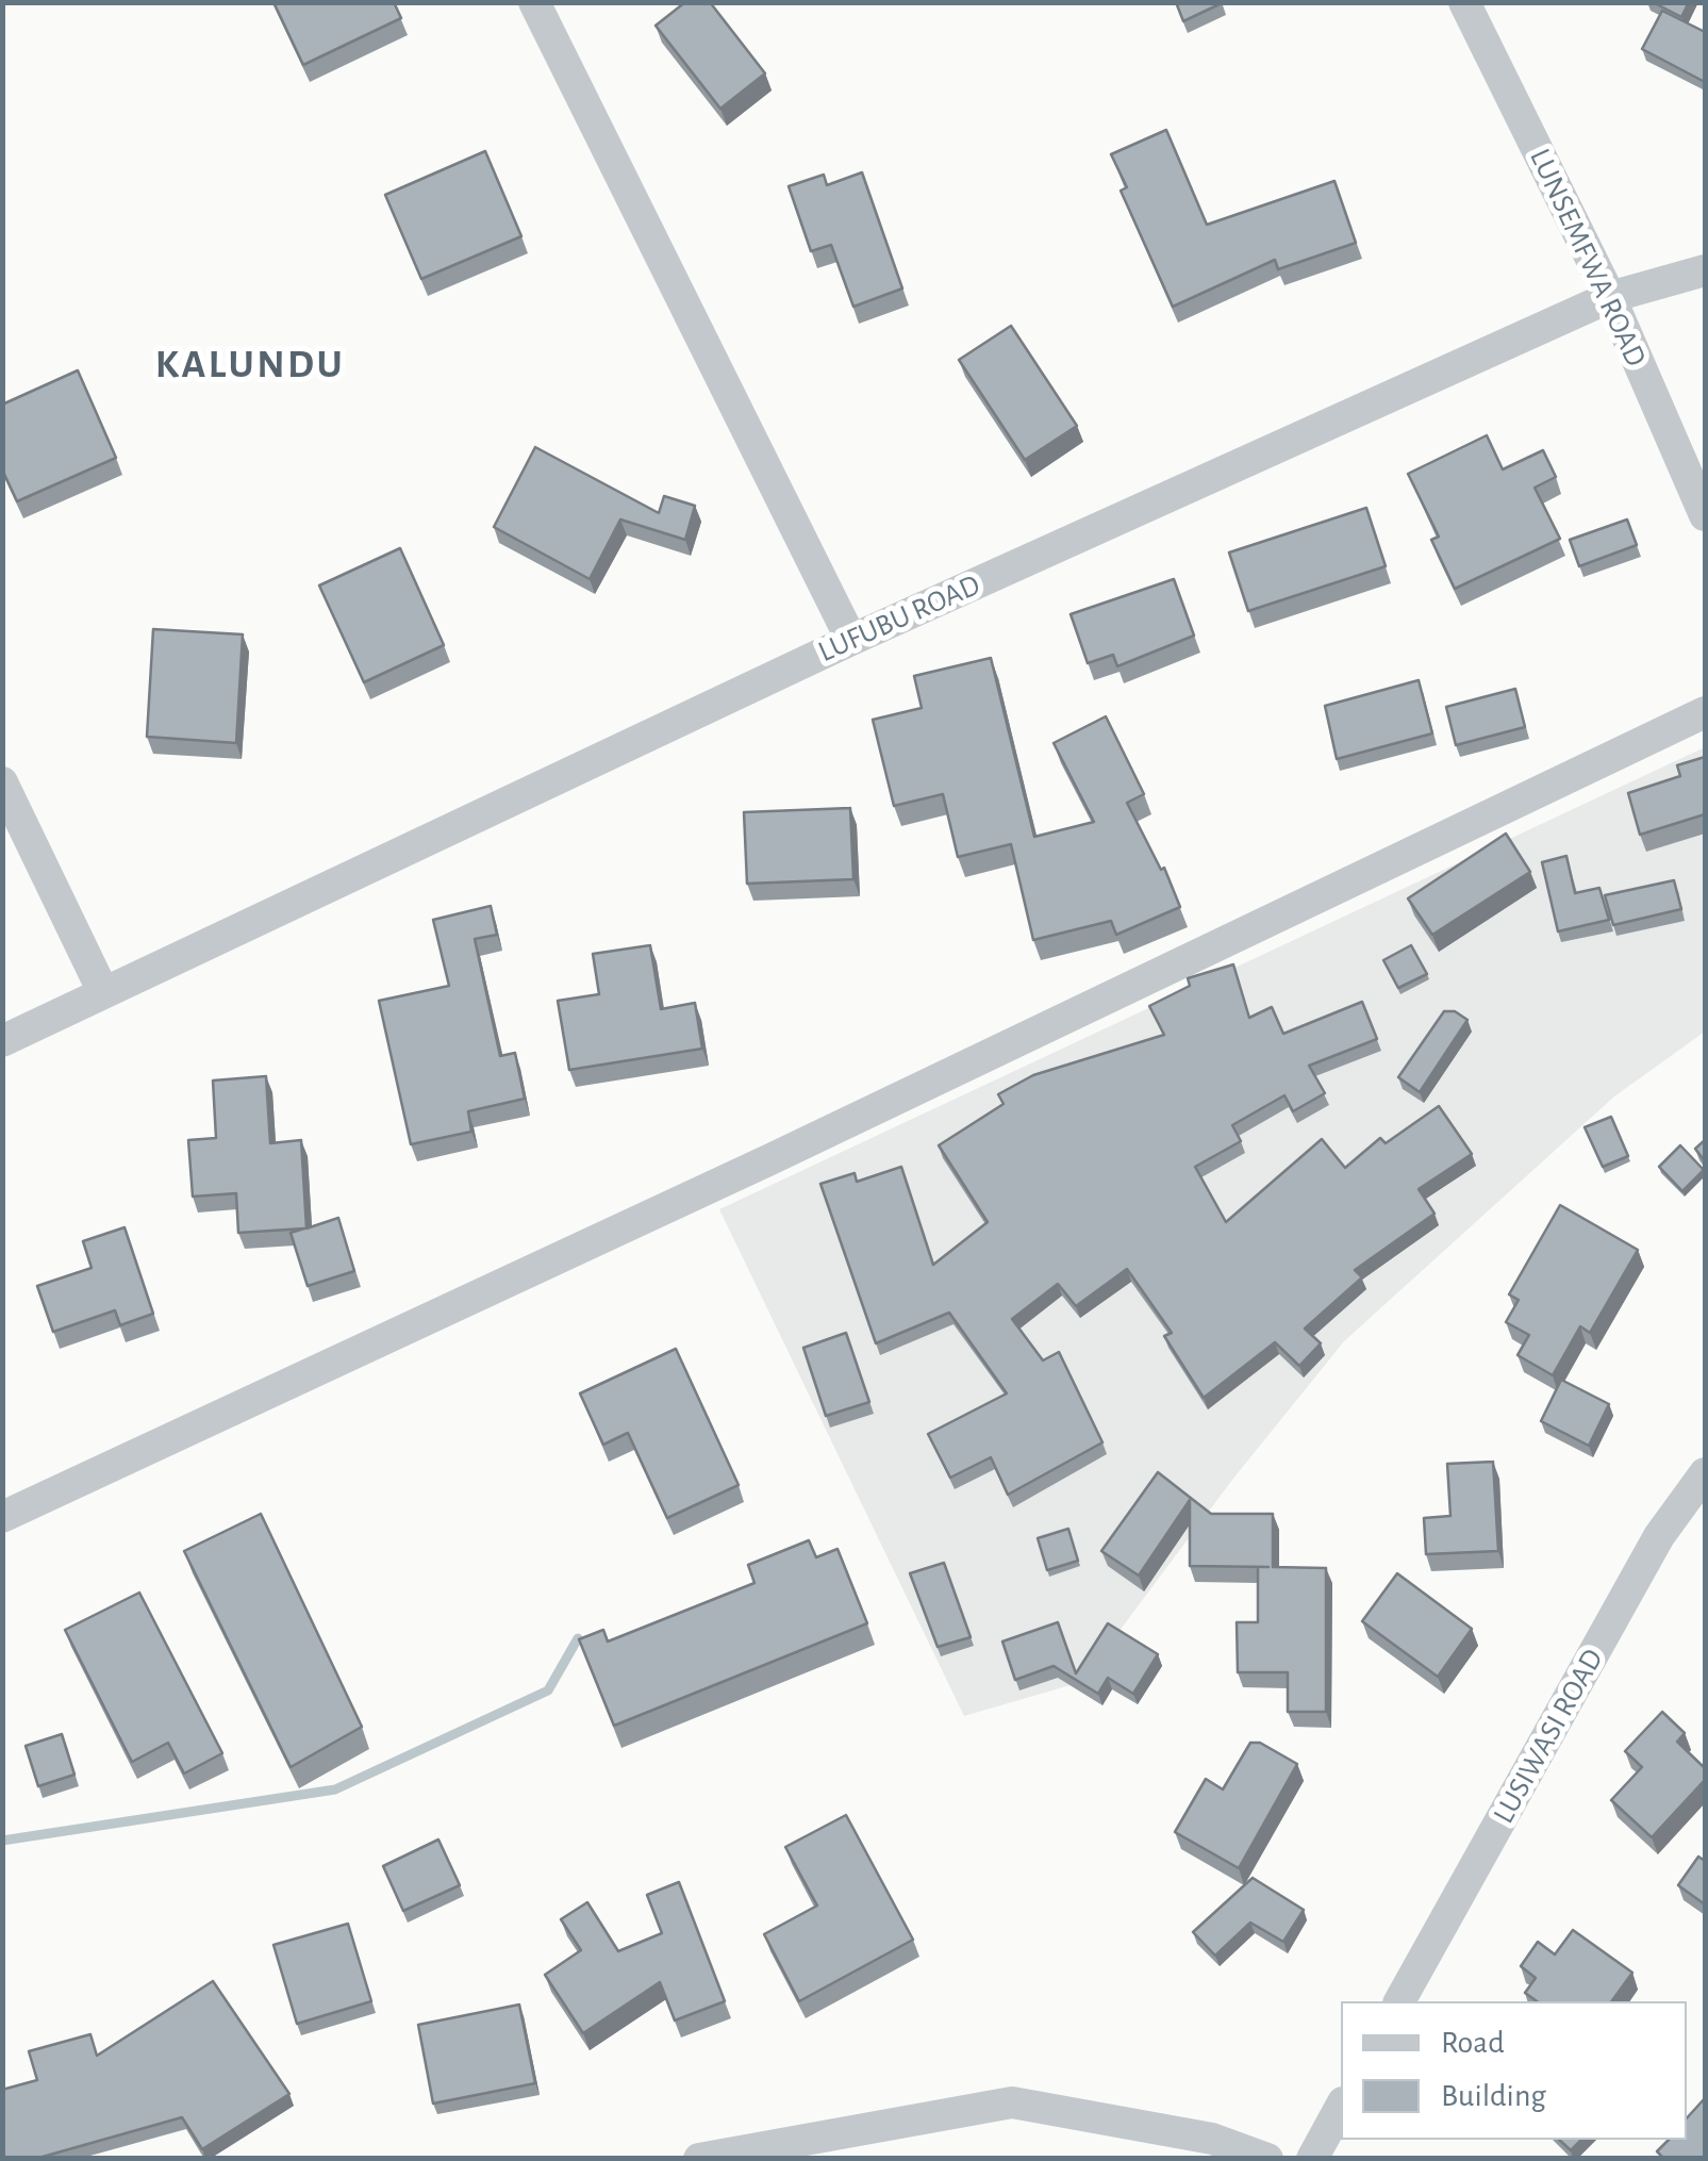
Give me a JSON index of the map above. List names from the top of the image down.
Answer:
{
  "streets": {
    "street": ["LUNSEMFWA ROAD", "LUFUBU ROAD", "LUSIWASI ROAD"]
  },
  "crossings": [
    ["LUNSEMFWA ROAD", "LUFUBU ROAD"]
  ],
  "districts": ["KALUNDU"],
  "legend": ["Road", "Building"]
}
